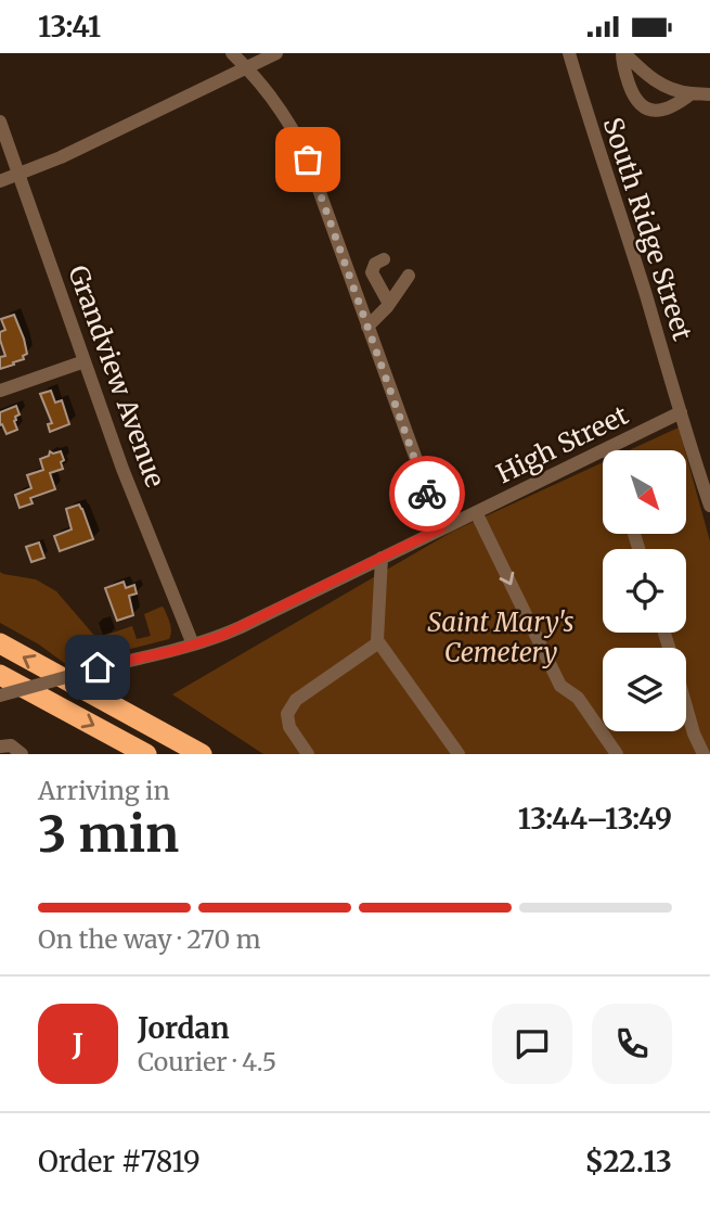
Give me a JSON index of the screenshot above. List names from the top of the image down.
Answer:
{
  "streets": {
    "street": ["South Ridge Street", "Grandview Avenue", "High Street"]
  },
  "crossings": [
    ["South Ridge Street", "High Street"],
    ["Grandview Avenue", "High Street"]
  ],
  "parks": ["Saint Mary's Cemetery"],
  "north": "bottom right",
  "page": {
    "status": "13:41",
    "heading": ["3 min", "Arriving in", "13:44–13:49"],
    "panel": [
      "Jordan",
      "Courier · 4.5",
      "Order #7819",
      "$22.13"
    ],
    "bar": "On the way · 270 m",
    "round": "J"
  }
}
